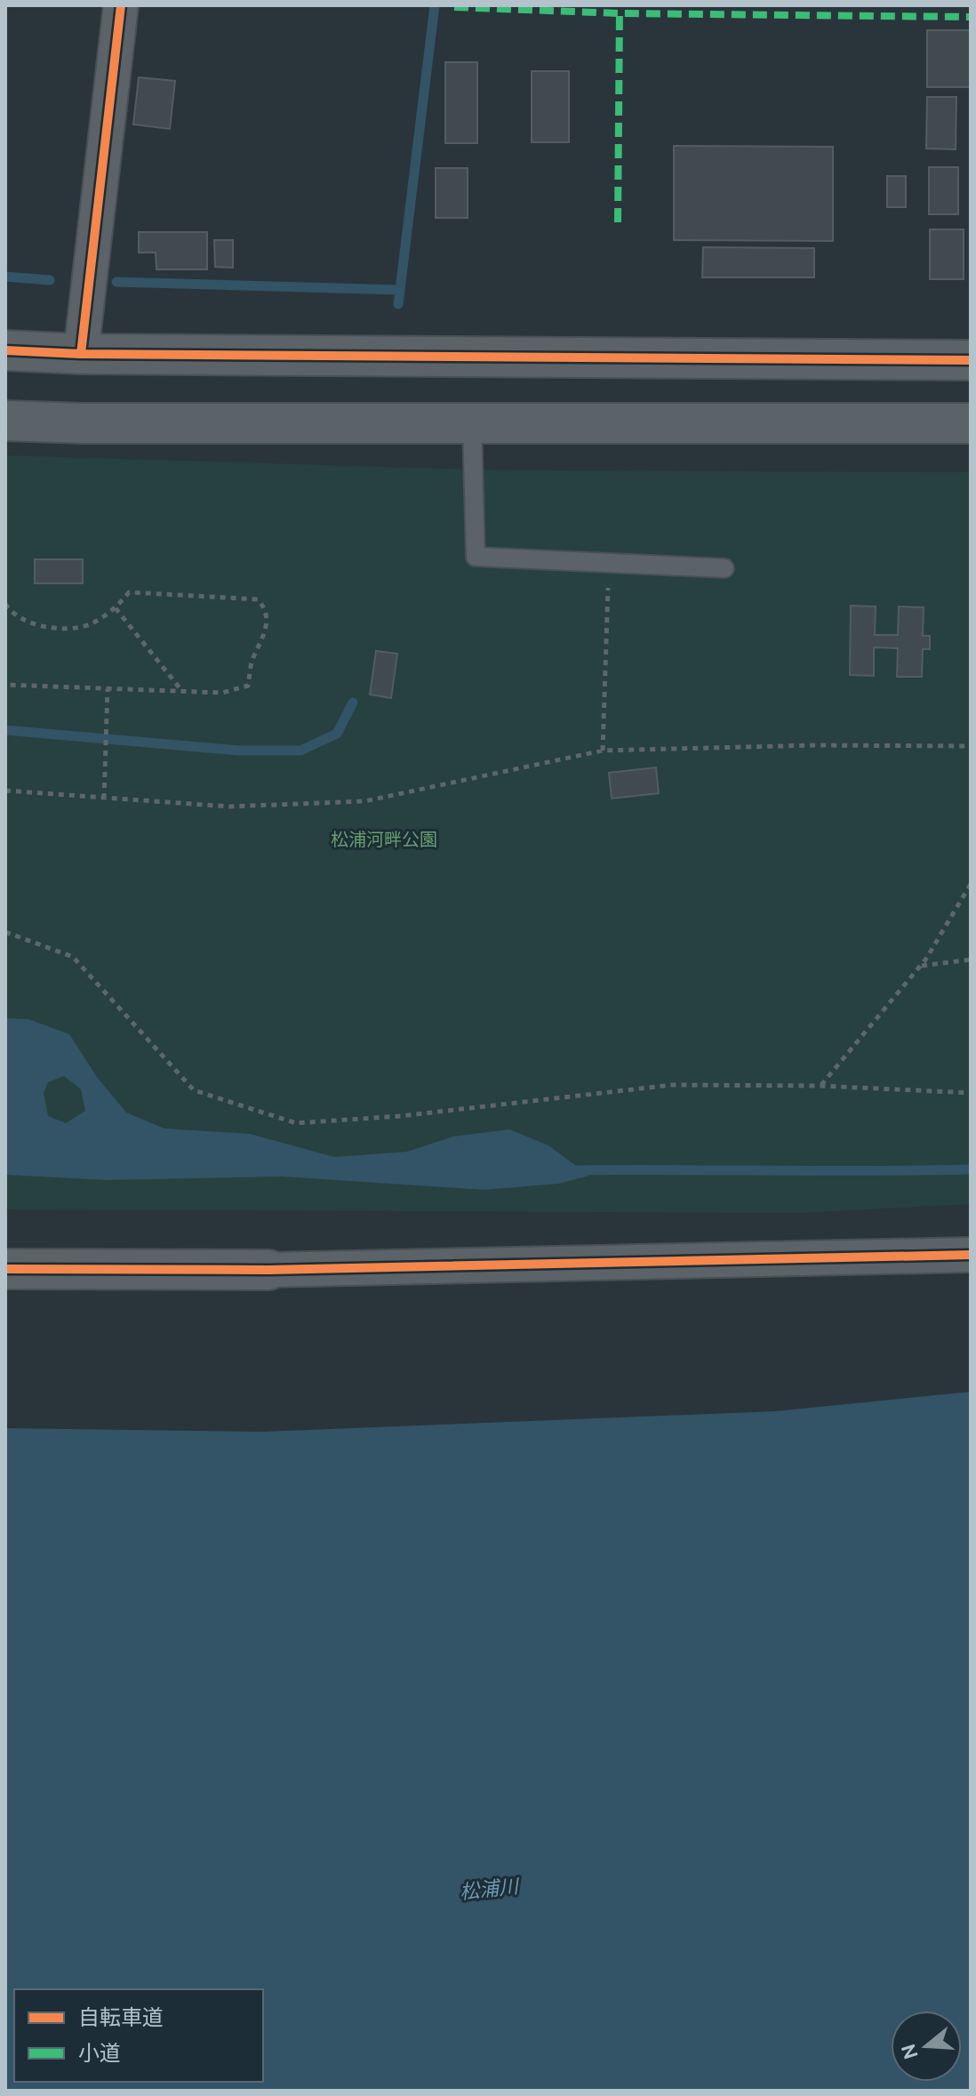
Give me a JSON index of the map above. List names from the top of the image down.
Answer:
{
  "water": ["松浦川"],
  "parks": ["松浦河畔公園"],
  "legend": ["自転車道", "小道"],
  "north": "left"
}
